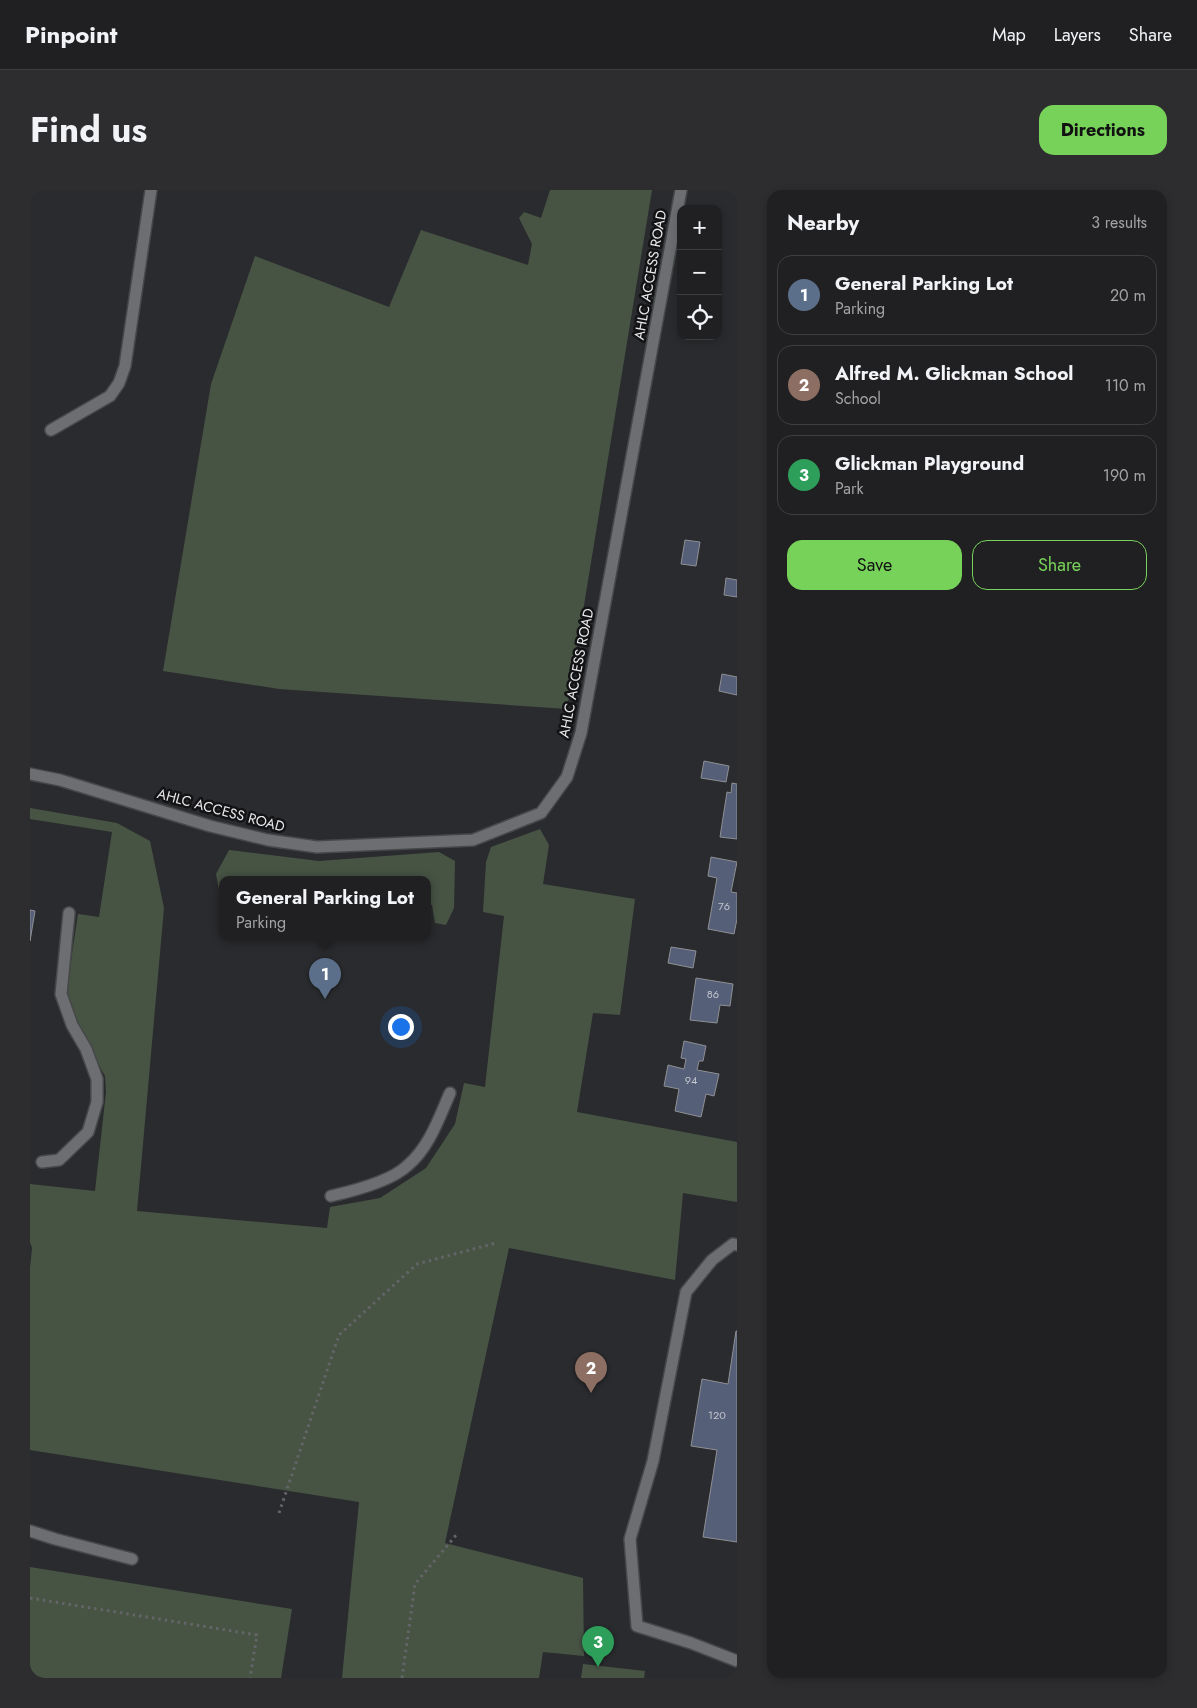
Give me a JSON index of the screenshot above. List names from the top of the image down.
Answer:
{
  "streets": {
    "lane": ["AHLC ACCESS ROAD"]
  },
  "house_numbers": [
    "76",
    "86",
    "94",
    "120"
  ],
  "page": {
    "header": "Pinpoint",
    "nav": ["Map", "Layers", "Share"],
    "title": "Find us",
    "buttons": [
      "Directions",
      ["Save", "Share"]
    ],
    "heading": ["Nearby", "3 results"],
    "map_buttons": ["+", "−"],
    "list": [
      {
        "mark": "1",
        "name": "General Parking Lot",
        "note": "Parking",
        "value": "20 m"
      },
      {
        "mark": "2",
        "name": "Alfred M. Glickman School",
        "note": "School",
        "value": "110 m"
      },
      {
        "mark": "3",
        "name": "Glickman Playground",
        "note": "Park",
        "value": "190 m"
      }
    ],
    "popup": ["General Parking Lot", "Parking"],
    "pins": ["1", "2", "3"]
  }
}
